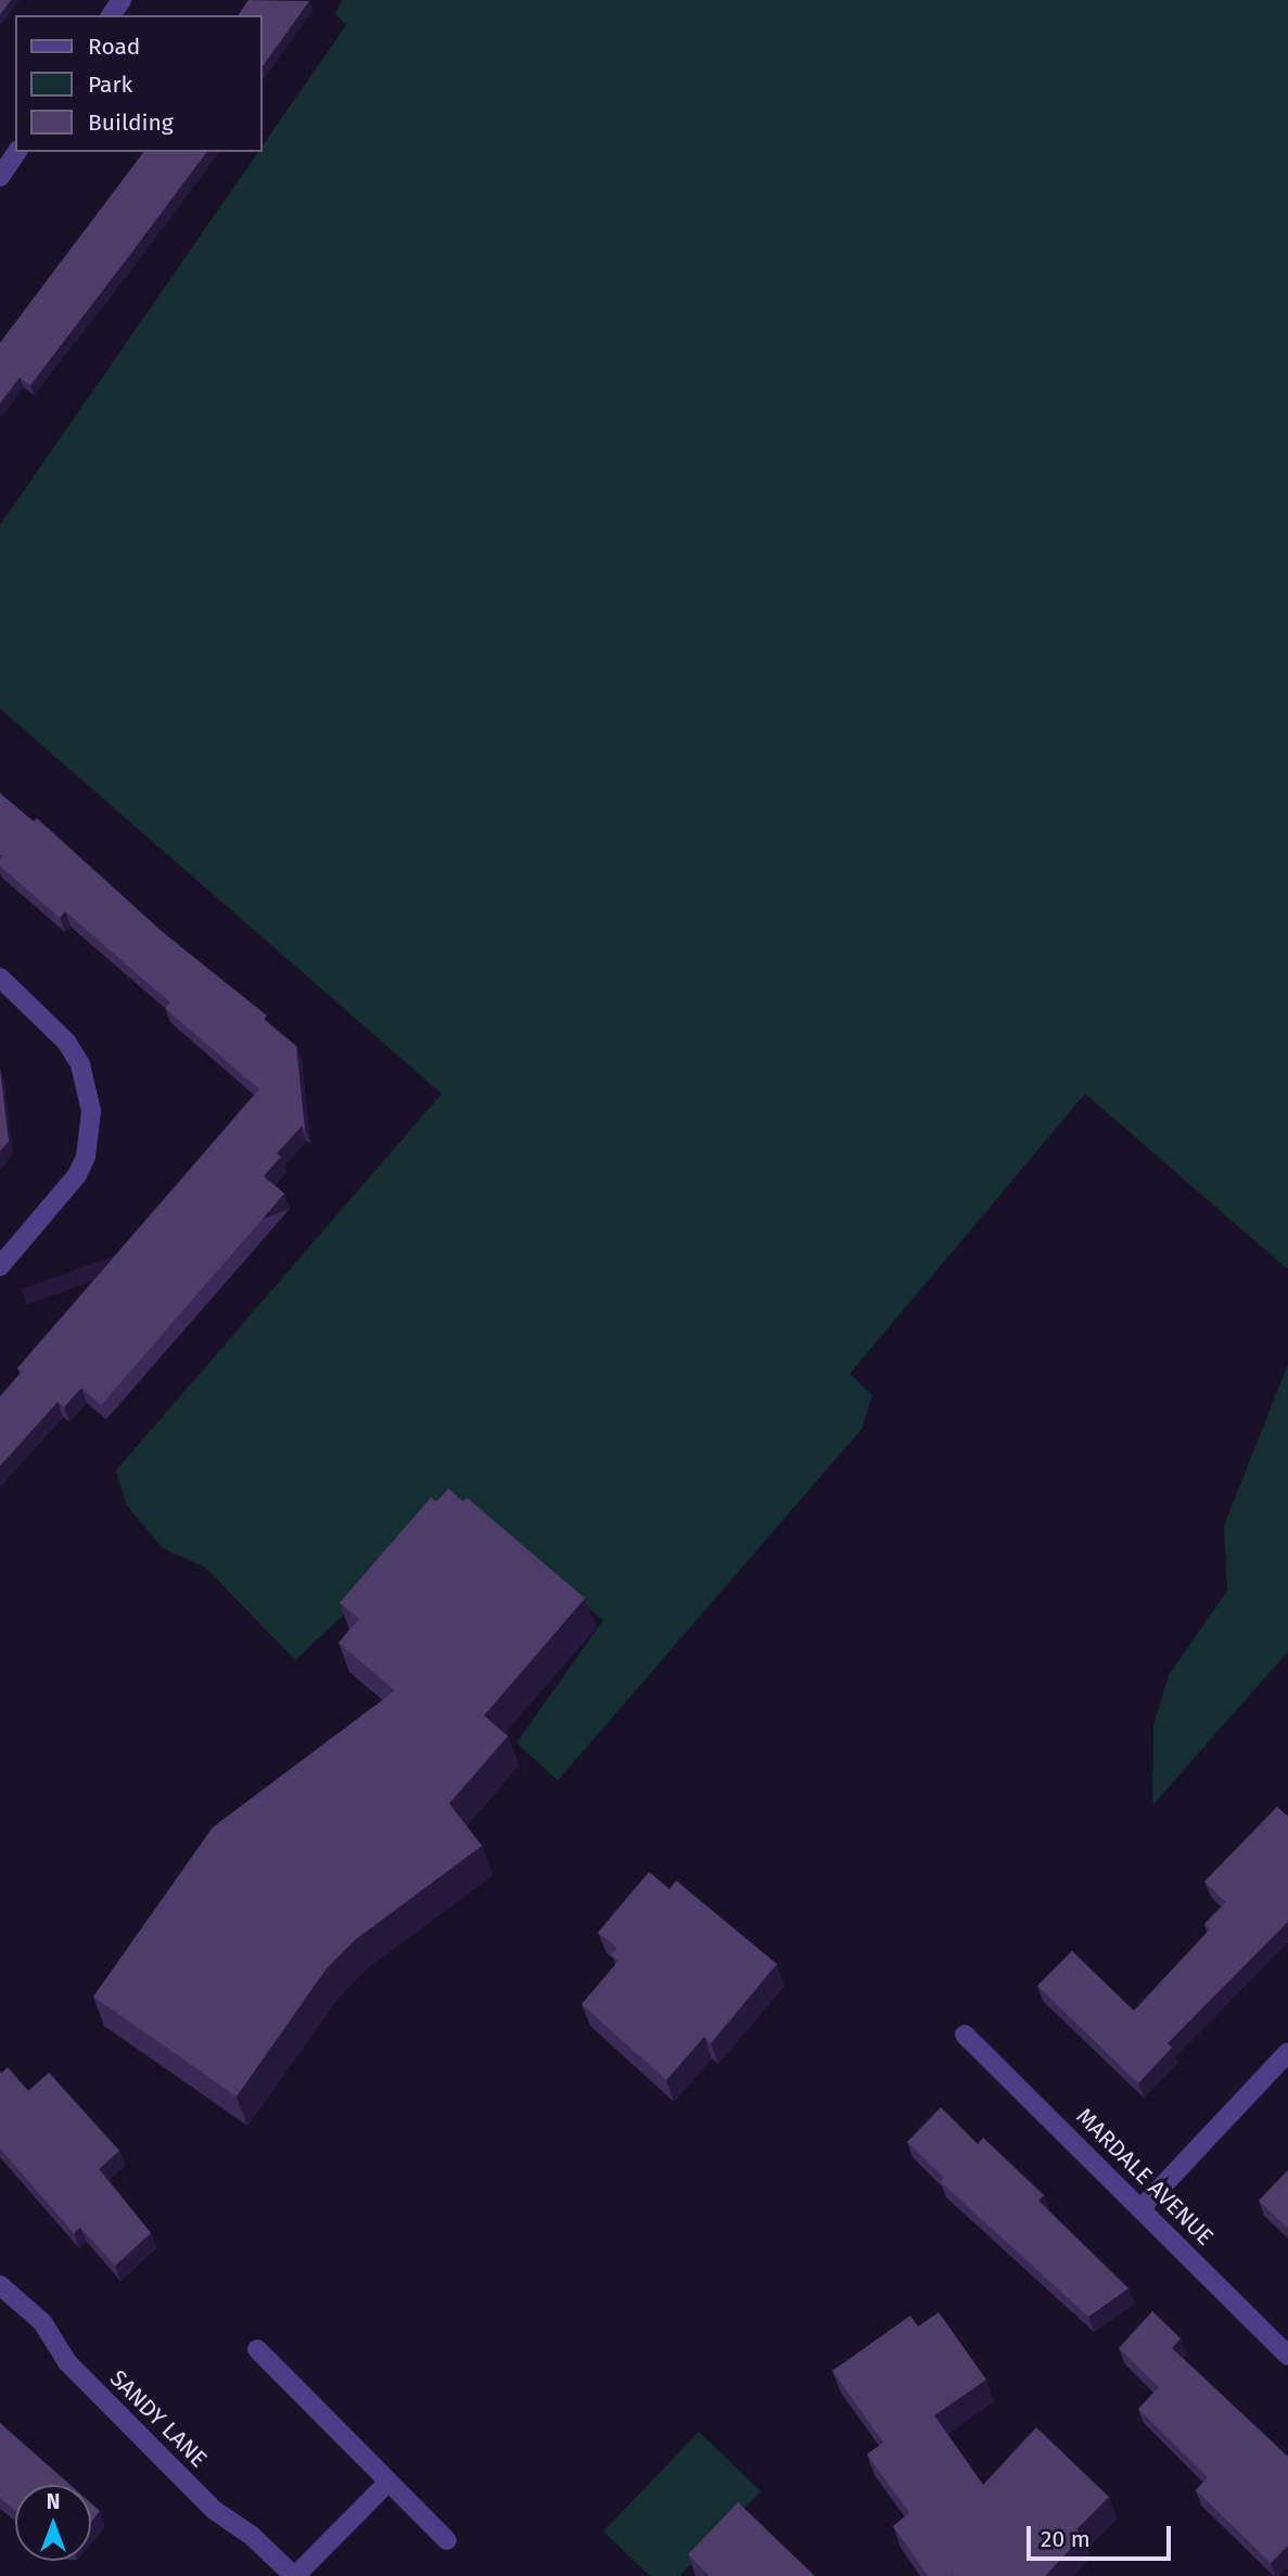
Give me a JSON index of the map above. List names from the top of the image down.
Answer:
{
  "streets": {
    "street": ["MARDALE AVENUE", "SANDY LANE"]
  },
  "legend": ["Road", "Park", "Building"],
  "scale_bar": "20 m",
  "north": "top"
}
